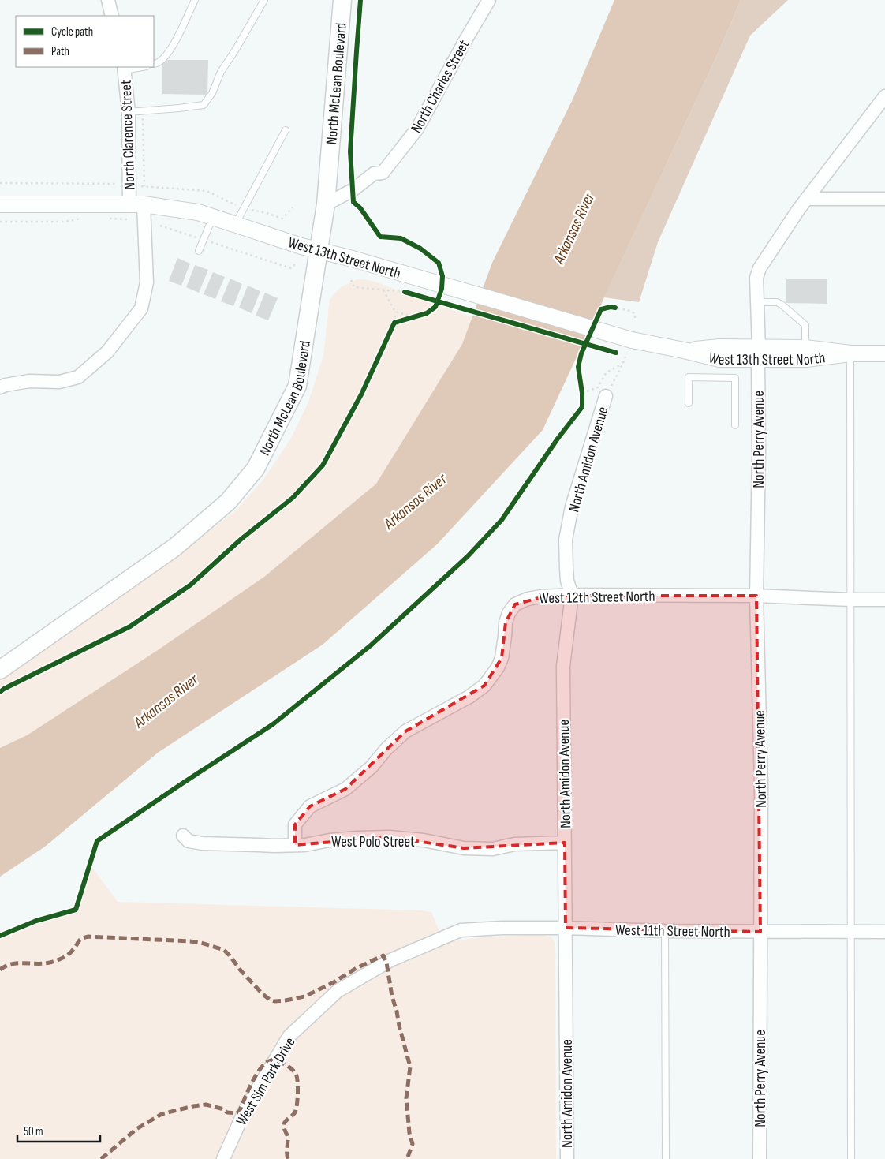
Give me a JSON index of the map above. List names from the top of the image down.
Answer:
{
  "streets": {
    "main road": ["North McLean Boulevard"],
    "street": [
      "North Charles Street",
      "North Clarence Street",
      "West 13th Street North",
      "North Perry Avenue",
      "North Amidon Avenue",
      "West 12th Street North",
      "West Polo Street",
      "West 11th Street North",
      "West Sim Park Drive"
    ]
  },
  "crossings": [
    ["North McLean Boulevard", "North Charles Street"],
    ["North McLean Boulevard", "West 13th Street North"],
    ["North Clarence Street", "West 13th Street North"],
    ["West 13th Street North", "North Perry Avenue"],
    ["North Perry Avenue", "West 12th Street North"],
    ["North Perry Avenue", "West 11th Street North"],
    ["North Amidon Avenue", "West 12th Street North"],
    ["North Amidon Avenue", "West Polo Street"],
    ["North Amidon Avenue", "West 11th Street North"],
    ["West 12th Street North", "West Polo Street"],
    ["West 11th Street North", "West Sim Park Drive"]
  ],
  "water": ["Arkansas River"],
  "legend": ["Cycle path", "Path"],
  "scale_bar": "50 m"
}
